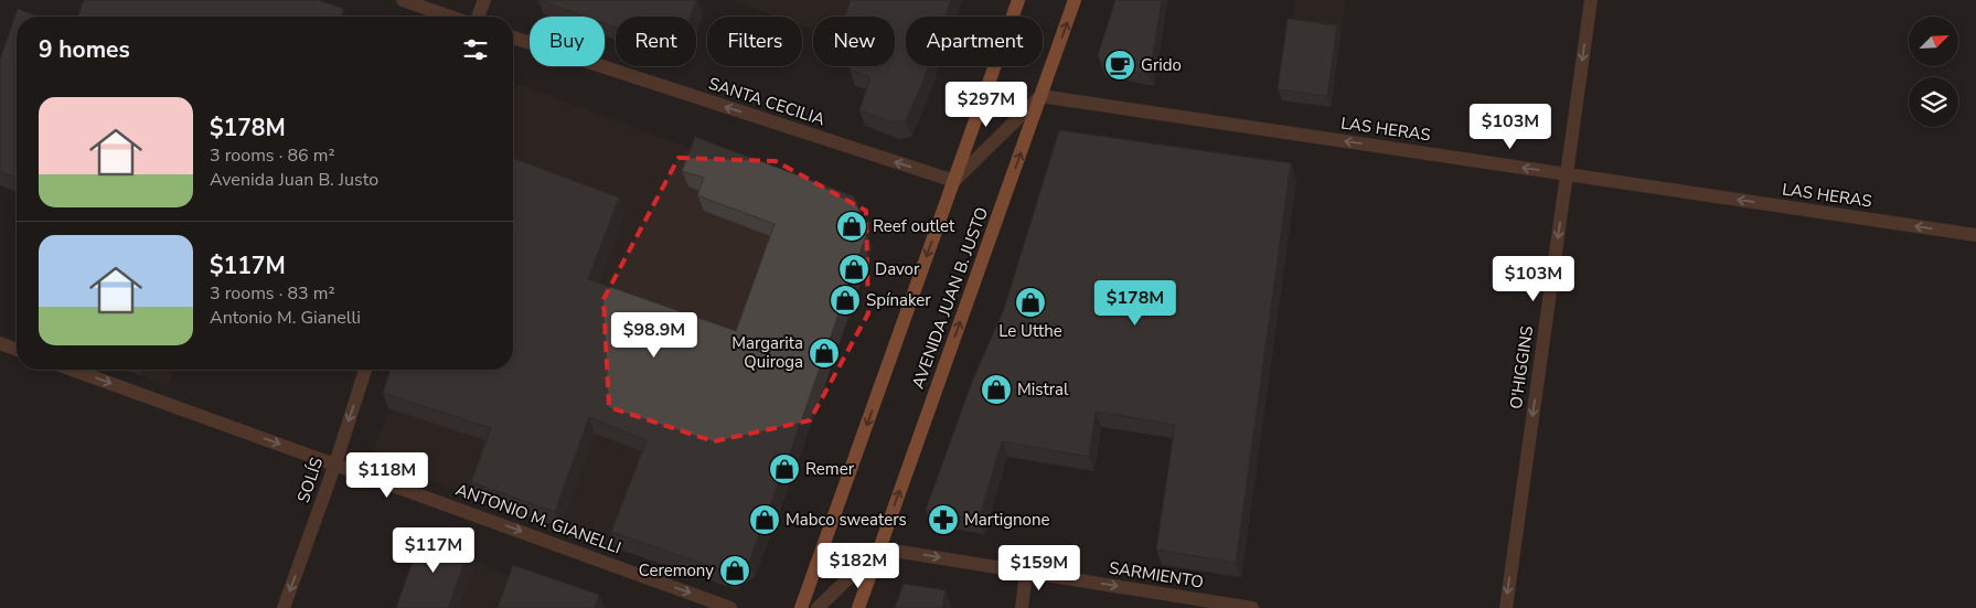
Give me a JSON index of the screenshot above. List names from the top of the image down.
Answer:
{
  "streets": {
    "main road": ["AVENIDA JUAN B. JUSTO"],
    "street": [
      "SANTA CECILIA",
      "LAS HERAS",
      "O'HIGGINS",
      "SOLÍS",
      "ANTONIO M. GIANELLI",
      "SARMIENTO"
    ]
  },
  "crossings": [
    ["LAS HERAS", "AVENIDA JUAN B. JUSTO"],
    ["LAS HERAS", "O'HIGGINS"],
    ["AVENIDA JUAN B. JUSTO", "SARMIENTO"],
    ["SOLÍS", "ANTONIO M. GIANELLI"]
  ],
  "one_way": [
    "SANTA CECILIA",
    "LAS HERAS",
    "O'HIGGINS",
    "SOLÍS",
    "ANTONIO M. GIANELLI",
    "SARMIENTO"
  ],
  "places": {
    "cafe": ["Grido"],
    "shop": [
      "Reef outlet",
      "Davor",
      "Spínaker",
      "Le Utthe",
      "Margarita Quiroga",
      "Mistral",
      "Remer",
      "Mabco sweaters",
      "Ceremony"
    ],
    "pharmacy": ["Martignone"]
  },
  "north": "top right",
  "page": {
    "chip": [
      "Buy",
      "Rent",
      "Filters",
      "New",
      "Apartment"
    ],
    "heading": "9 homes",
    "price": [
      "$297M",
      "$103M",
      "$103M",
      "$178M",
      "$98.9M",
      "$118M",
      "$117M",
      "$182M",
      "$159M"
    ],
    "list": [
      {
        "name": "$178M",
        "note": "3 rooms · 86 m² · Avenida Juan B. Justo"
      },
      {
        "name": "$117M",
        "note": "3 rooms · 83 m² · Antonio M. Gianelli"
      }
    ]
  }
}
